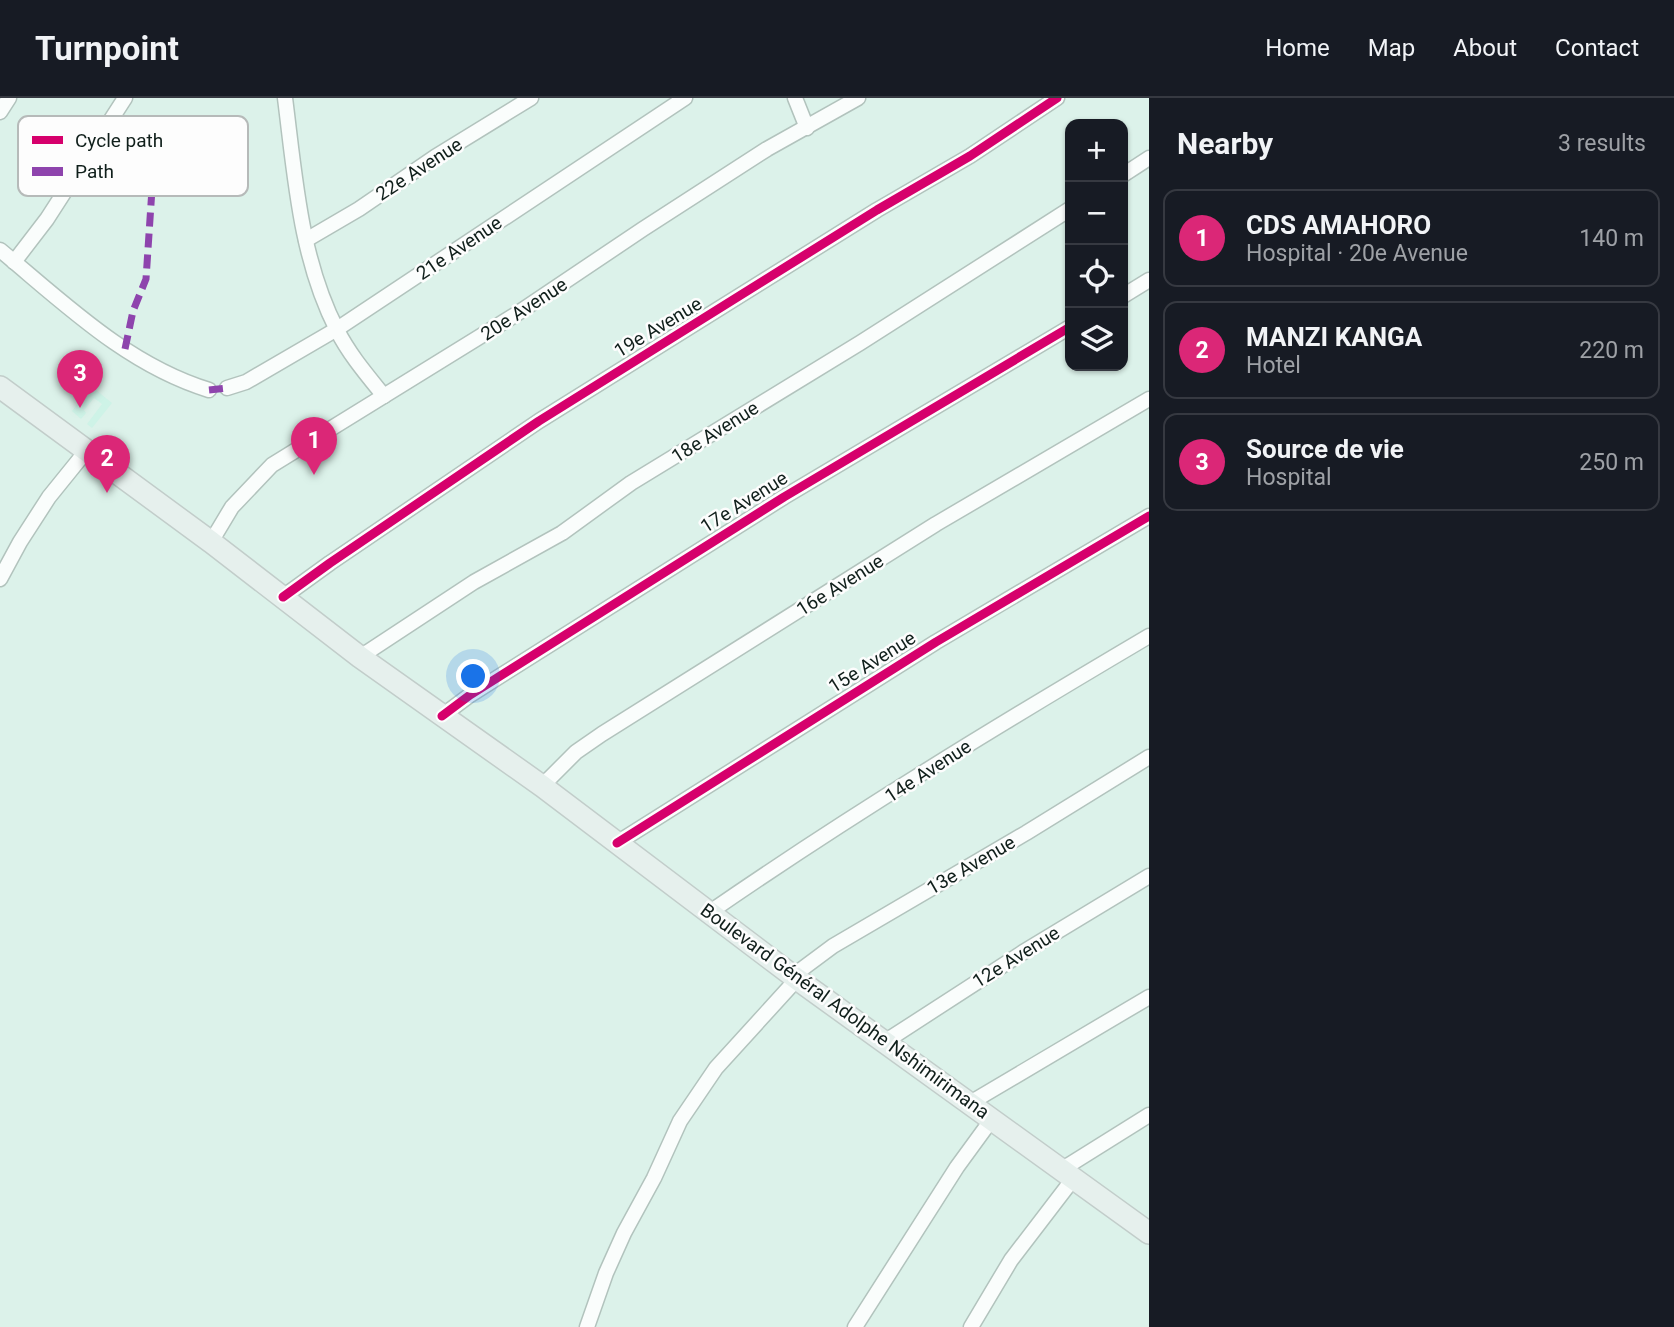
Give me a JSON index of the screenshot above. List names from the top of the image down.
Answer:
{
  "streets": {
    "main road": ["Boulevard Général Adolphe Nshimirimana"],
    "street": [
      "22e Avenue",
      "21e Avenue",
      "20e Avenue",
      "19e Avenue",
      "18e Avenue",
      "17e Avenue",
      "16e Avenue",
      "15e Avenue",
      "14e Avenue",
      "13e Avenue",
      "12e Avenue"
    ]
  },
  "crossings": [
    ["20e Avenue", "Boulevard Général Adolphe Nshimirimana"],
    ["19e Avenue", "Boulevard Général Adolphe Nshimirimana"],
    ["18e Avenue", "Boulevard Général Adolphe Nshimirimana"],
    ["17e Avenue", "Boulevard Général Adolphe Nshimirimana"],
    ["16e Avenue", "Boulevard Général Adolphe Nshimirimana"],
    ["15e Avenue", "Boulevard Général Adolphe Nshimirimana"],
    ["14e Avenue", "Boulevard Général Adolphe Nshimirimana"],
    ["13e Avenue", "Boulevard Général Adolphe Nshimirimana"],
    ["12e Avenue", "Boulevard Général Adolphe Nshimirimana"]
  ],
  "legend": ["Cycle path", "Path"],
  "page": {
    "header": "Turnpoint",
    "nav": [
      "Home",
      "Map",
      "About",
      "Contact"
    ],
    "heading": ["Nearby", "3 results"],
    "map_buttons": ["+", "−"],
    "list": [
      {
        "mark": "1",
        "name": "CDS AMAHORO",
        "note": "Hospital · 20e Avenue",
        "value": "140 m"
      },
      {
        "mark": "2",
        "name": "MANZI KANGA",
        "note": "Hotel",
        "value": "220 m"
      },
      {
        "mark": "3",
        "name": "Source de vie",
        "note": "Hospital",
        "value": "250 m"
      }
    ],
    "pins": ["3", "1", "2"]
  }
}
